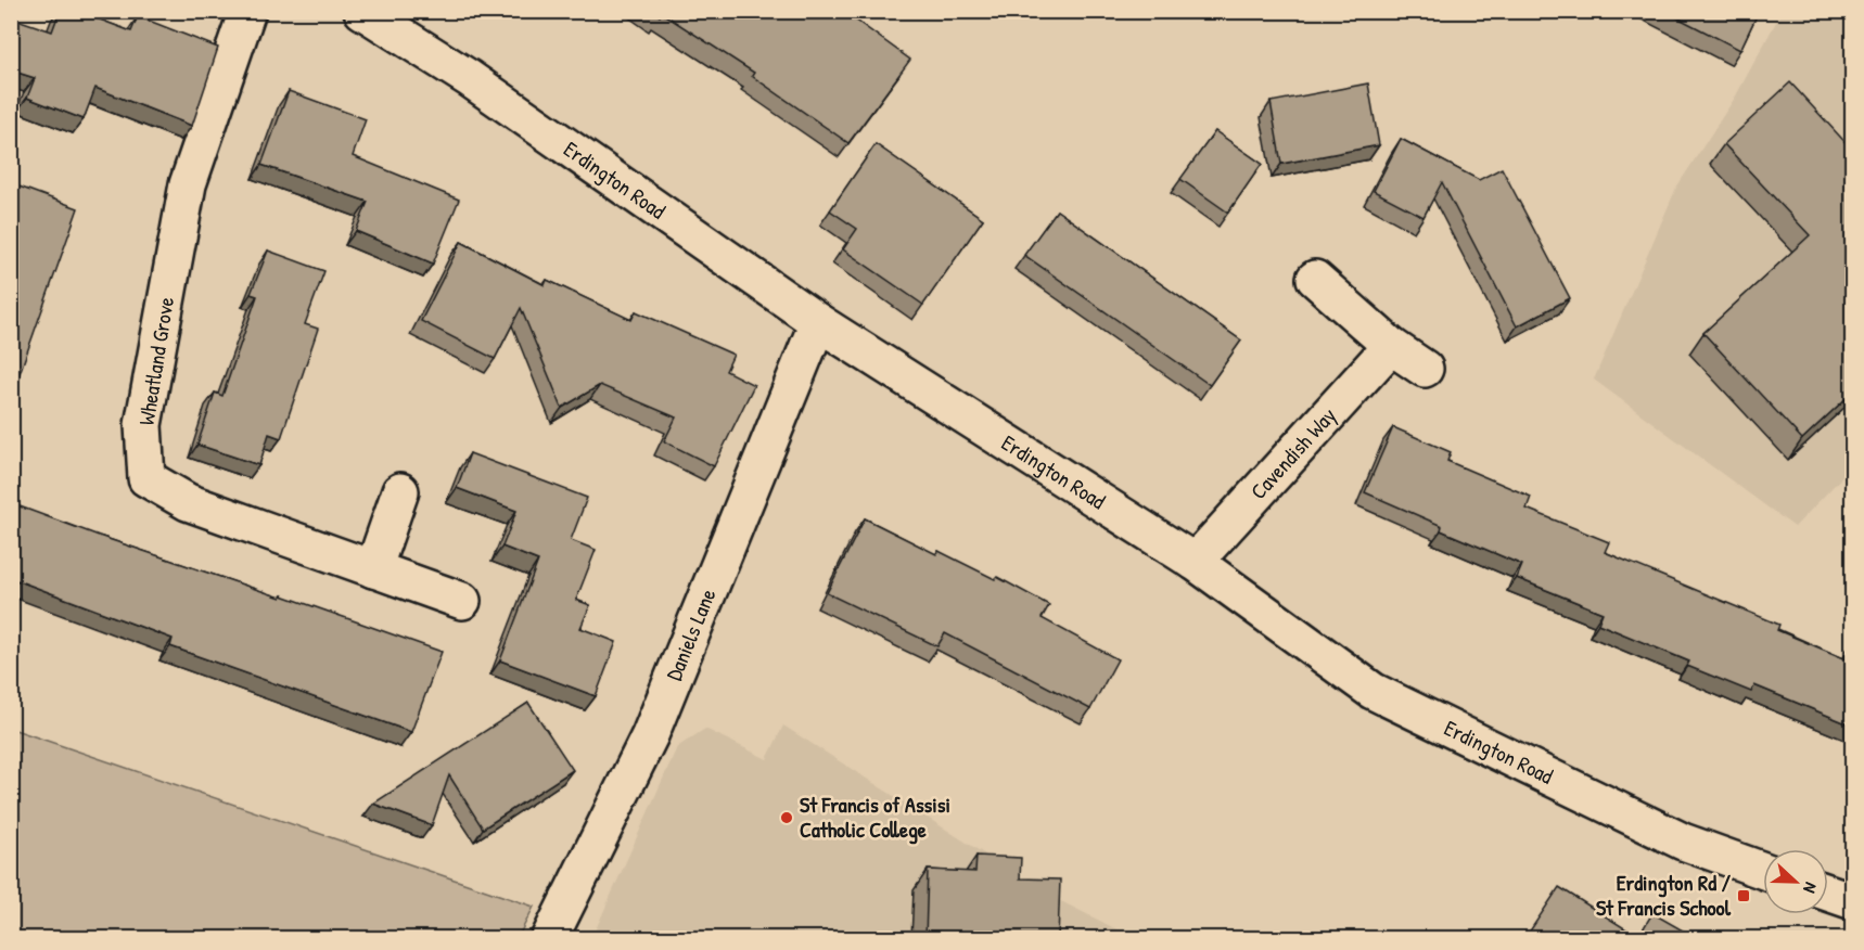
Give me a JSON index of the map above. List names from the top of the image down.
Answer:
{
  "streets": {
    "street": [
      "Erdington Road",
      "Wheatland Grove",
      "Cavendish Way",
      "Daniels Lane"
    ]
  },
  "crossings": [
    ["Erdington Road", "Cavendish Way"],
    ["Erdington Road", "Daniels Lane"]
  ],
  "places": {
    "other": ["St Francis of Assisi Catholic College"],
    "transit": ["Erdington Rd / St Francis School"]
  },
  "north": "right"
}
